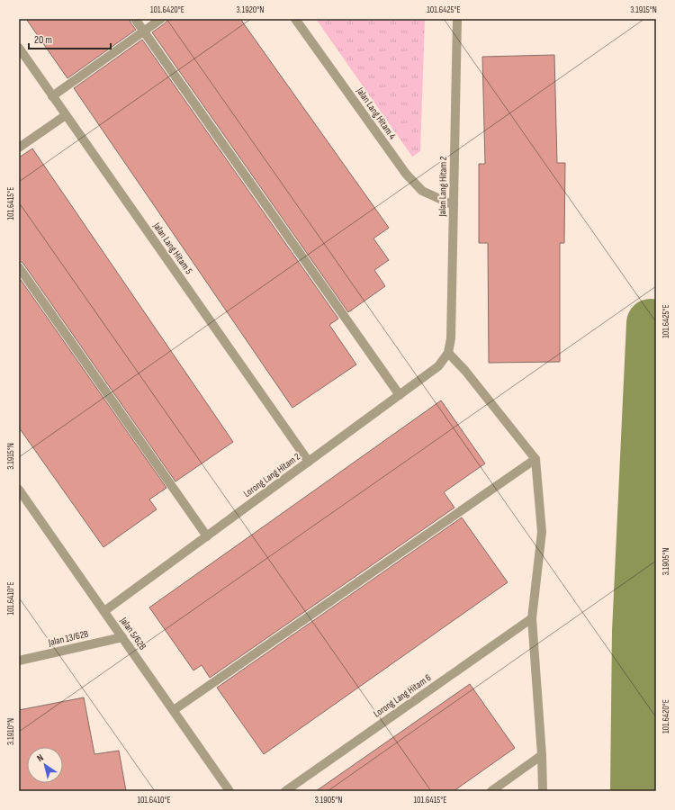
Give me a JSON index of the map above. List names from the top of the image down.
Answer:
{
  "streets": {
    "street": [
      "Jalan Lang Hitam 4",
      "Jalan Lang Hitam 2",
      "Jalan Lang Hitam 5",
      "Lorong Lang Hitam 2",
      "Jalan 5/62B",
      "Jalan 13/62B",
      "Lorong Lang Hitam 6"
    ]
  },
  "crossings": [
    ["Jalan Lang Hitam 4", "Jalan Lang Hitam 2"],
    ["Jalan Lang Hitam 2", "Lorong Lang Hitam 2"],
    ["Jalan Lang Hitam 5", "Lorong Lang Hitam 2"],
    ["Lorong Lang Hitam 2", "Jalan 5/62B"],
    ["Jalan 5/62B", "Jalan 13/62B"]
  ],
  "scale_bar": "20 m",
  "north": "top left",
  "coordinates": [
    "101.6420°E",
    "3.1920°N",
    "101.6425°E",
    "3.1915°N",
    "101.6415°E",
    "3.1905°N",
    "101.6410°E",
    "3.1910°N"
  ]
}
